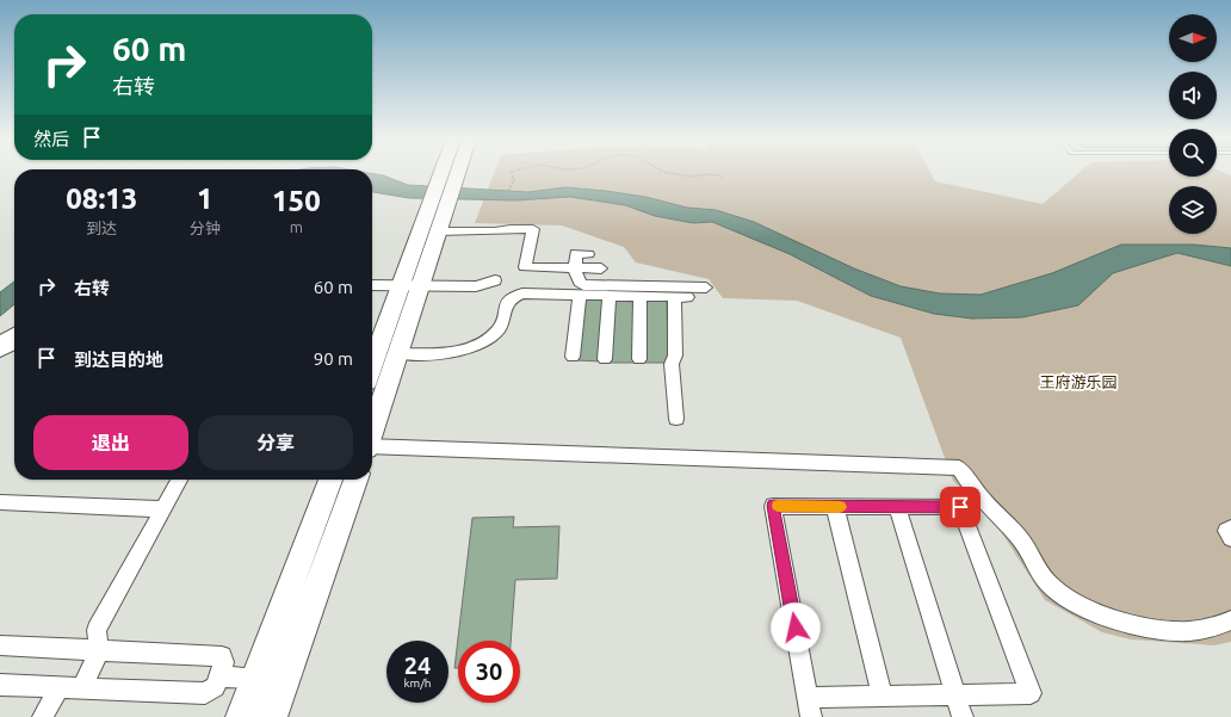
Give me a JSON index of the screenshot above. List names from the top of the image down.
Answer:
{
  "parks": ["王府游乐园"],
  "north": "right",
  "page": {
    "turn": ["60 m", "右转"],
    "then": "然后",
    "eta": [
      "08:13",
      "到达",
      "1",
      "分钟",
      "150",
      "m"
    ],
    "list": [
      {
        "name": "右转",
        "value": "60 m"
      },
      {
        "name": "到达目的地",
        "value": "90 m"
      }
    ],
    "buttons": ["退出", "分享"],
    "speed": "24 km/h",
    "limit": "30"
  }
}
